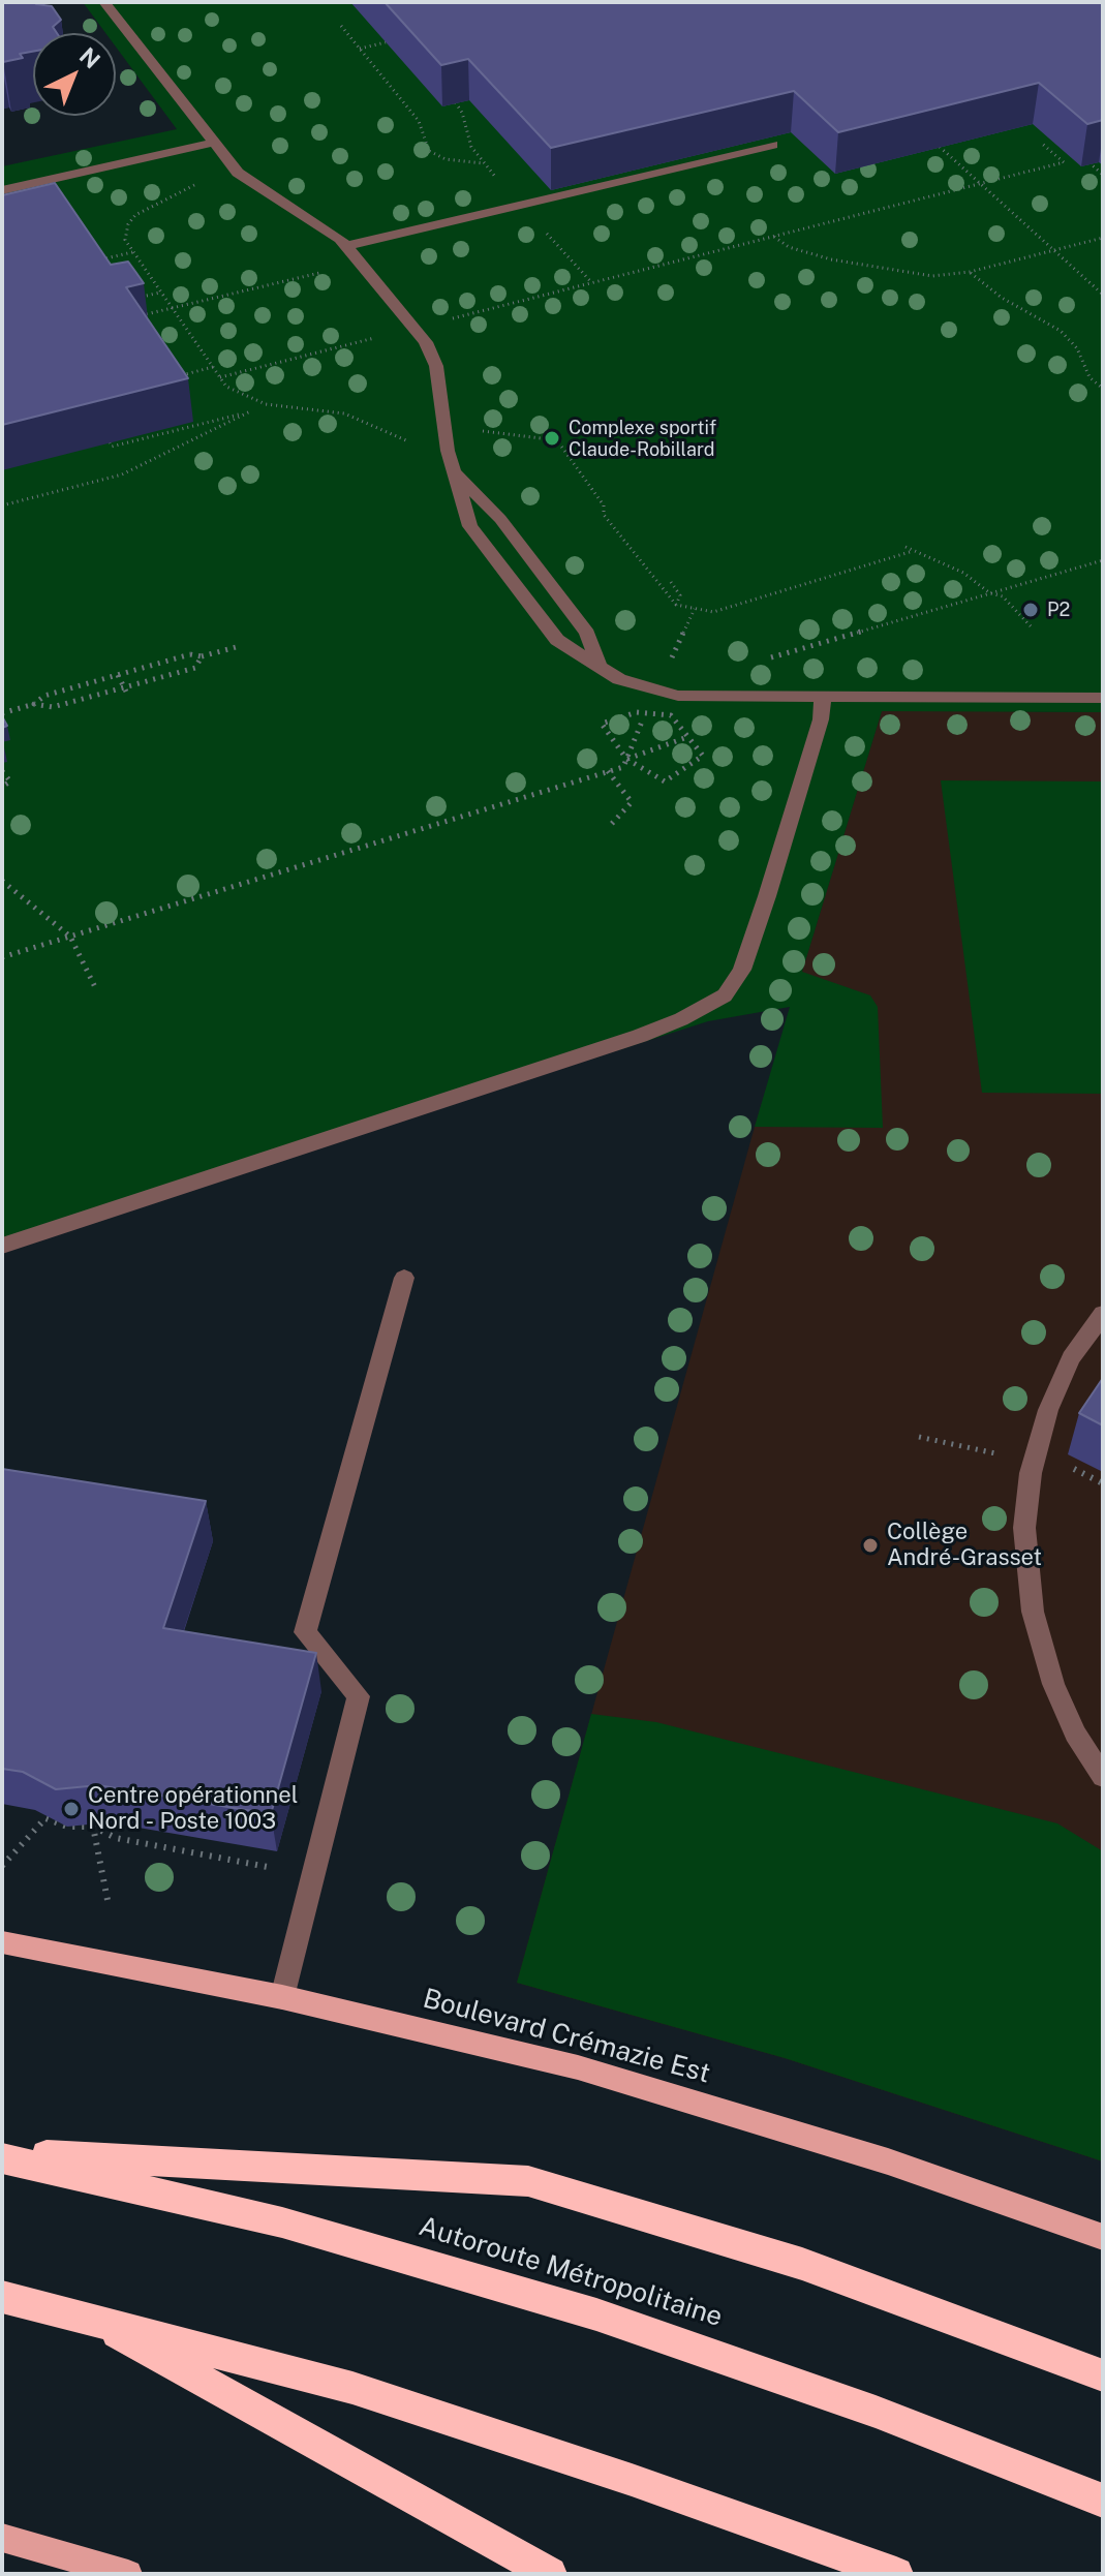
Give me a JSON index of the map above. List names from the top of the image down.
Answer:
{
  "streets": {
    "highway": ["Autoroute Métropolitaine"],
    "main road": ["Boulevard Crémazie Est"]
  },
  "places": [
    "Complexe sportif Claude-Robillard",
    "P2",
    "Collège André-Grasset",
    "Centre opérationnel Nord - Poste 1003"
  ],
  "north": "top right"
}
